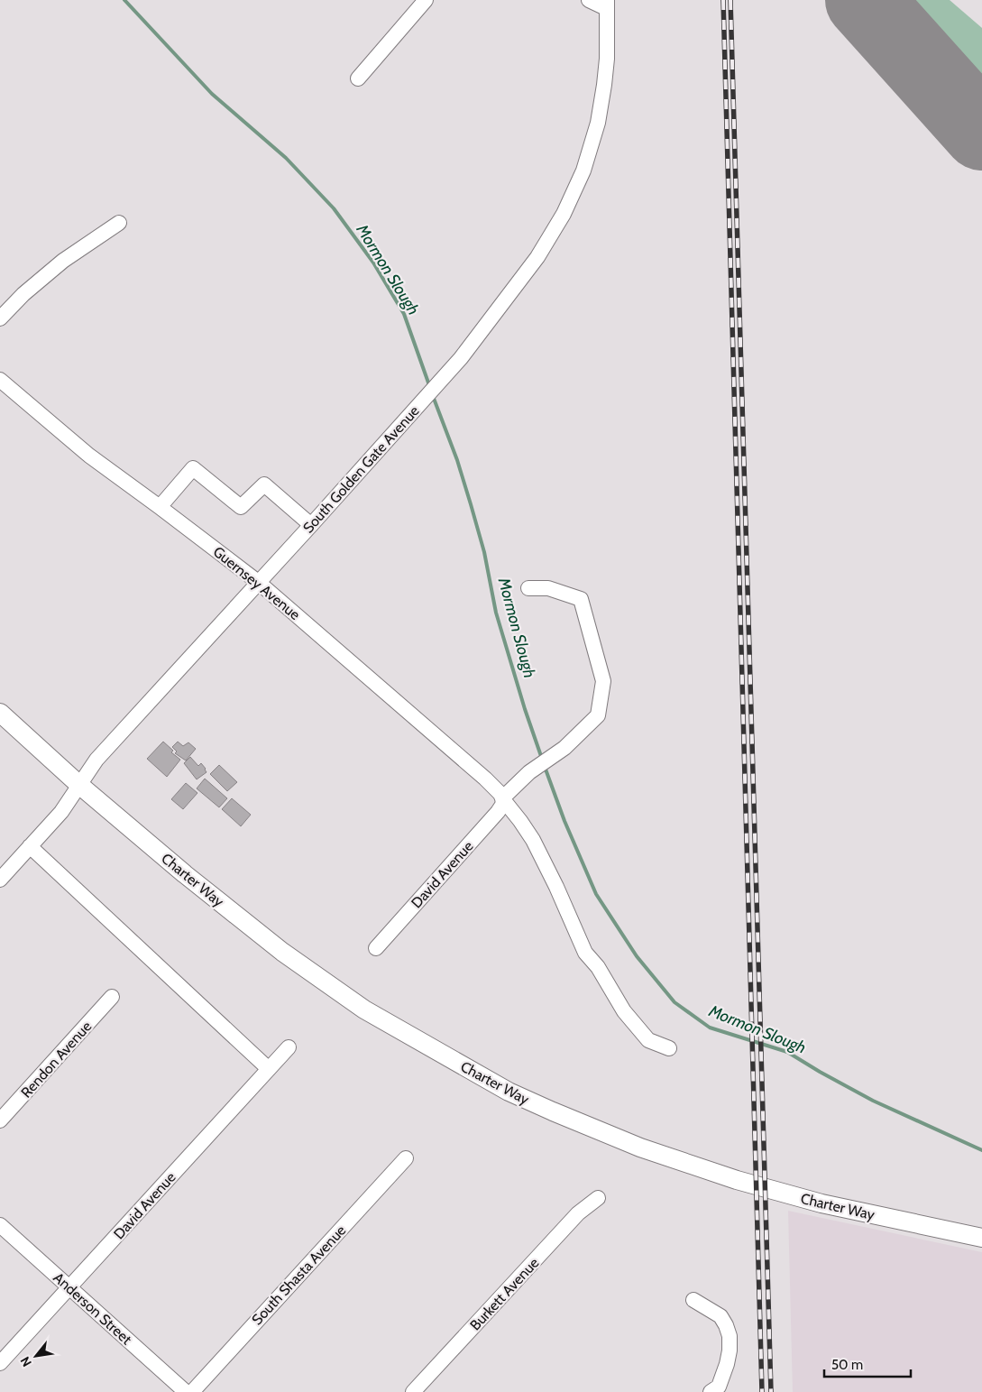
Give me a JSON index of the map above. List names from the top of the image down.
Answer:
{
  "streets": {
    "main road": ["Charter Way"],
    "street": [
      "South Golden Gate Avenue",
      "Guernsey Avenue",
      "David Avenue",
      "Rendon Avenue",
      "South Shasta Avenue",
      "Burkett Avenue",
      "Anderson Street"
    ]
  },
  "crossings": [
    ["South Golden Gate Avenue", "Guernsey Avenue"],
    ["South Golden Gate Avenue", "Charter Way"],
    ["Guernsey Avenue", "David Avenue"],
    ["David Avenue", "Anderson Street"]
  ],
  "water": ["Mormon Slough"],
  "scale_bar": "50 m",
  "north": "bottom left"
}
